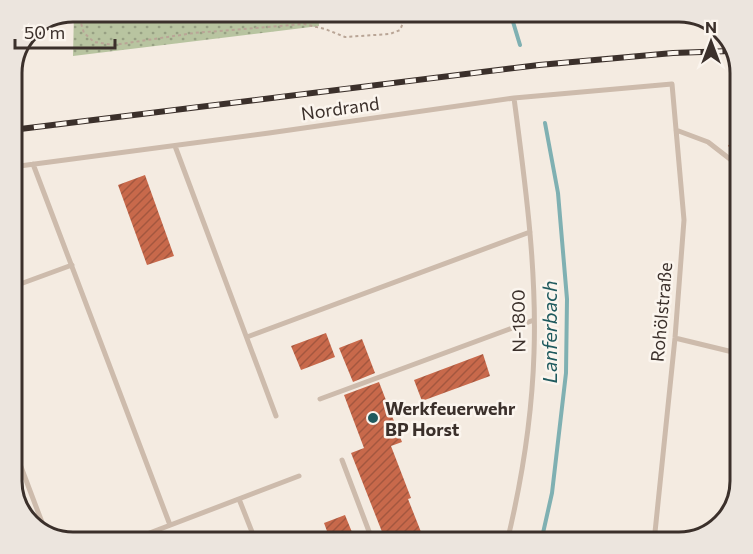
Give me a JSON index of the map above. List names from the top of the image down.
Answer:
{
  "streets": {
    "lane": ["Nordrand", "Rohölstraße", "N-1800"]
  },
  "crossings": [
    ["Nordrand", "Rohölstraße"],
    ["Nordrand", "N-1800"]
  ],
  "water": ["Lanferbach"],
  "places": ["Werkfeuerwehr BP Horst"],
  "scale_bar": "50 m",
  "north": "top"
}
